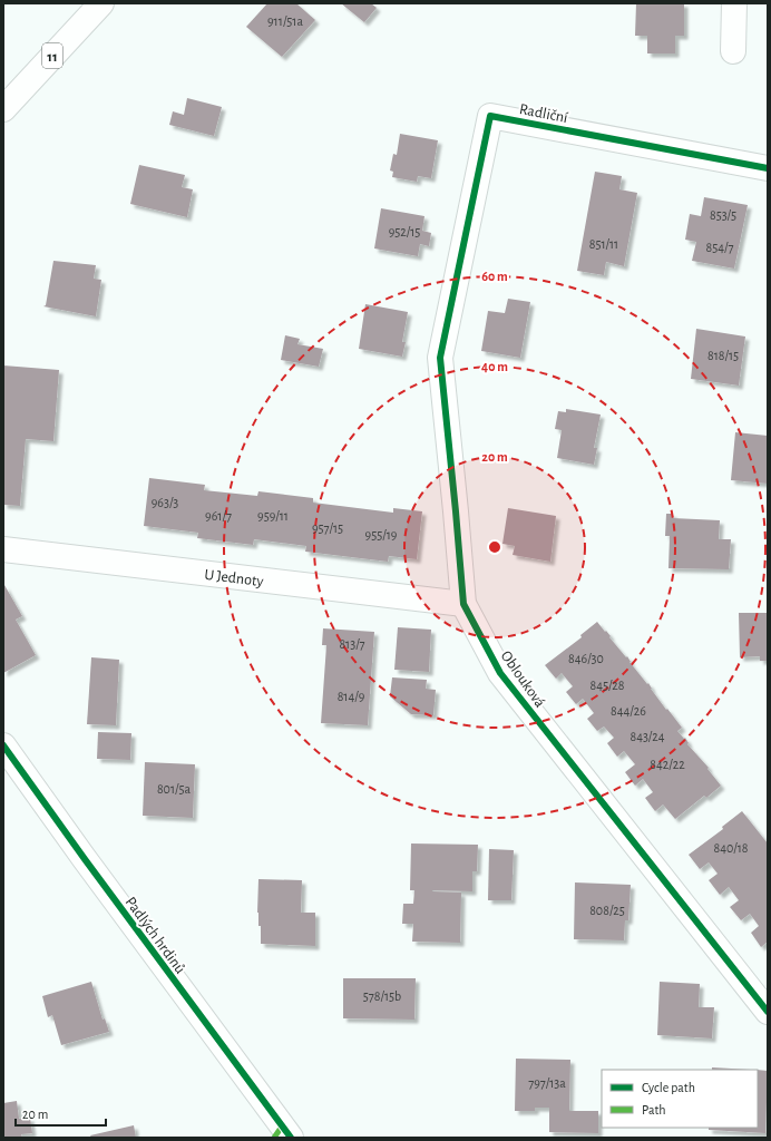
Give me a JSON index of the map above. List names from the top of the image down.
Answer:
{
  "streets": {
    "street": [
      "11",
      "Radliční",
      "U Jednoty",
      "Oblouková",
      "Padlých hrdinů"
    ]
  },
  "crossings": [
    ["Radliční", "Oblouková"],
    ["U Jednoty", "Oblouková"]
  ],
  "house_numbers": [
    "911/51a",
    "853/5",
    "952/15",
    "851/11",
    "854/7",
    "818/15",
    "963/3",
    "961/7",
    "959/11",
    "957/15",
    "955/19",
    "813/7",
    "846/30",
    "845/28",
    "814/9",
    "844/26",
    "843/24",
    "842/22",
    "801/5a",
    "840/18",
    "808/25",
    "578/15b",
    "797/13a"
  ],
  "legend": ["Cycle path", "Path"],
  "scale_bar": "20 m",
  "rings": ["60 m", "40 m", "20 m"]
}
